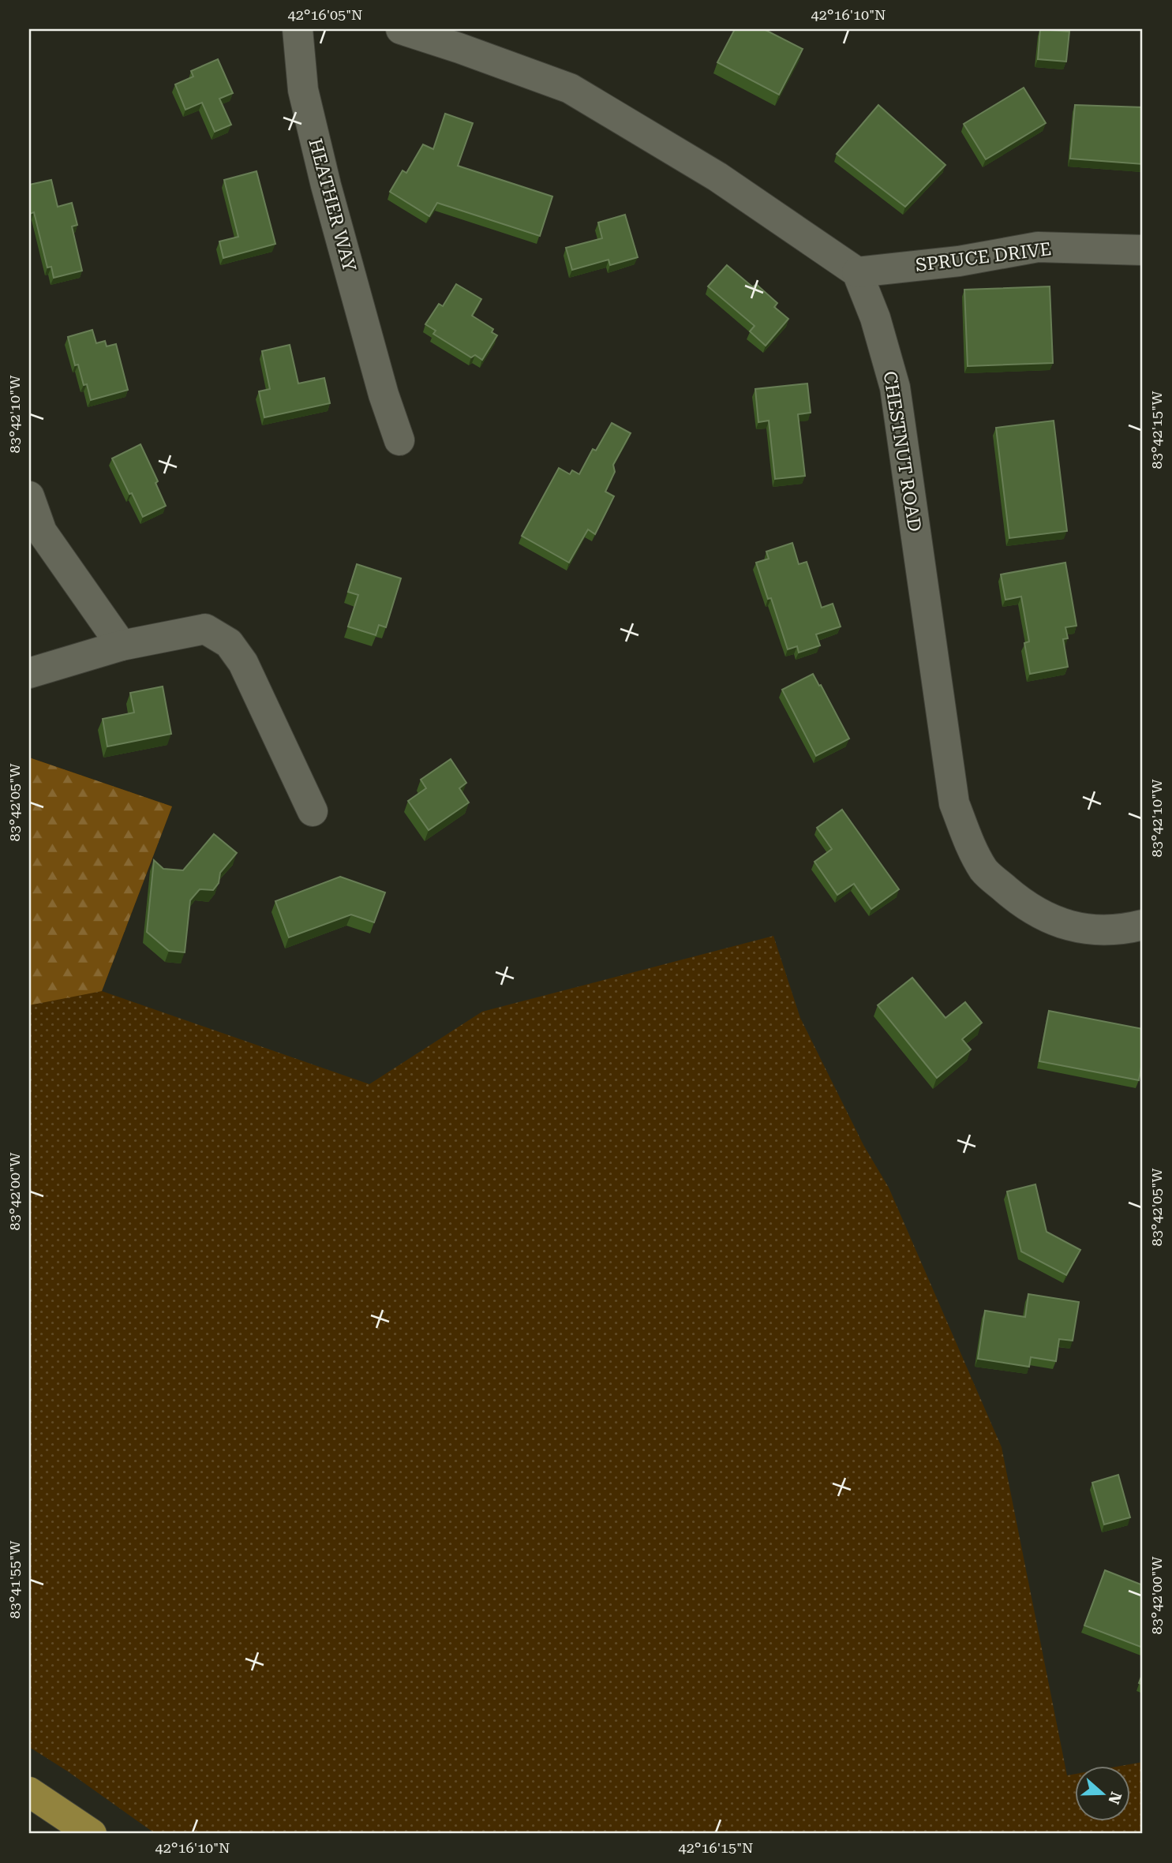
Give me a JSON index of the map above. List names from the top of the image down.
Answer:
{
  "streets": {
    "street": ["HEATHER WAY", "SPRUCE DRIVE", "CHESTNUT ROAD"]
  },
  "crossings": [
    ["SPRUCE DRIVE", "CHESTNUT ROAD"]
  ],
  "north": "right",
  "coordinates": [
    "42°16'05\"N",
    "42°16'10\"N",
    "83°42'10\"W",
    "83°42'15\"W",
    "83°42'05\"W",
    "83°42'00\"W",
    "83°41'55\"W",
    "42°16'15\"N"
  ]
}
